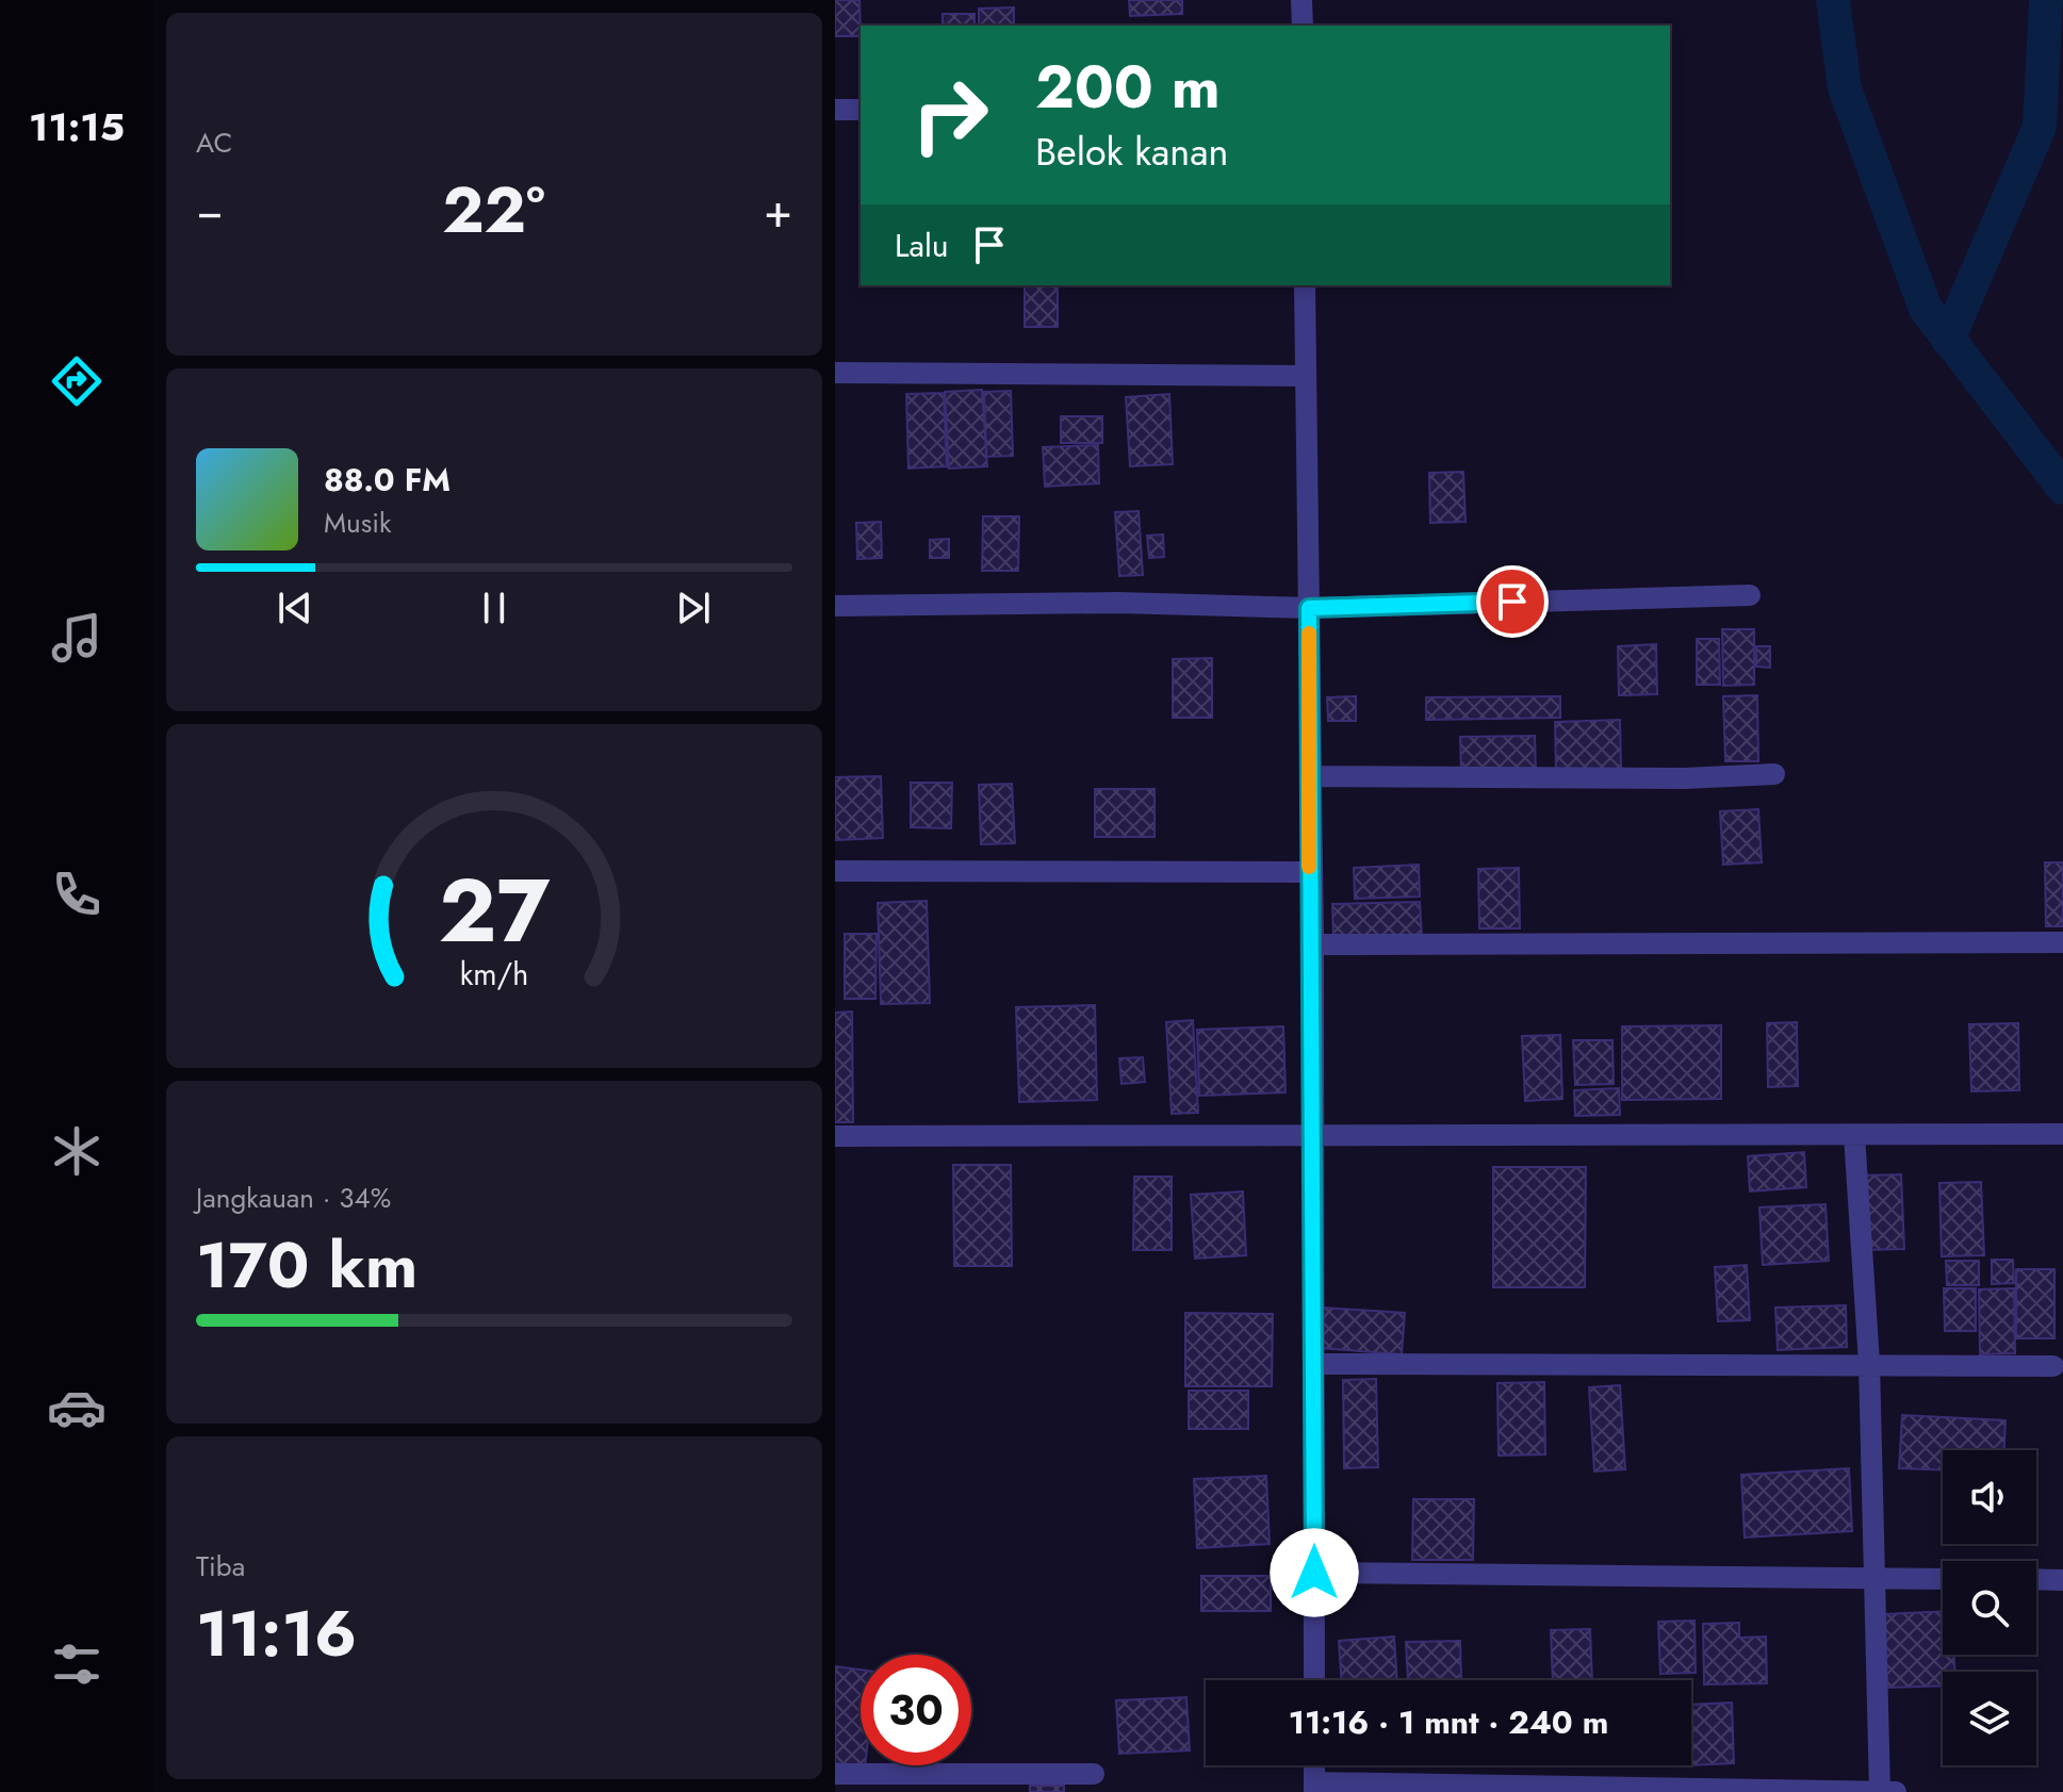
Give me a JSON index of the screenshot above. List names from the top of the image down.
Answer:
{
  "page": {
    "tabs": "11:15",
    "tile": [
      "AC",
      ["Jangkauan · 34%", "170 km"],
      ["Tiba", "11:16"]
    ],
    "turn": ["200 m", "Belok kanan"],
    "heat": ["−", "22°", "+"],
    "then": "Lalu",
    "song": ["88.0 FM", "Musik"],
    "limit": "30",
    "trip": "11:16 · 1 mnt · 240 m",
    "gauge": ["27", "km/h"]
  }
}
